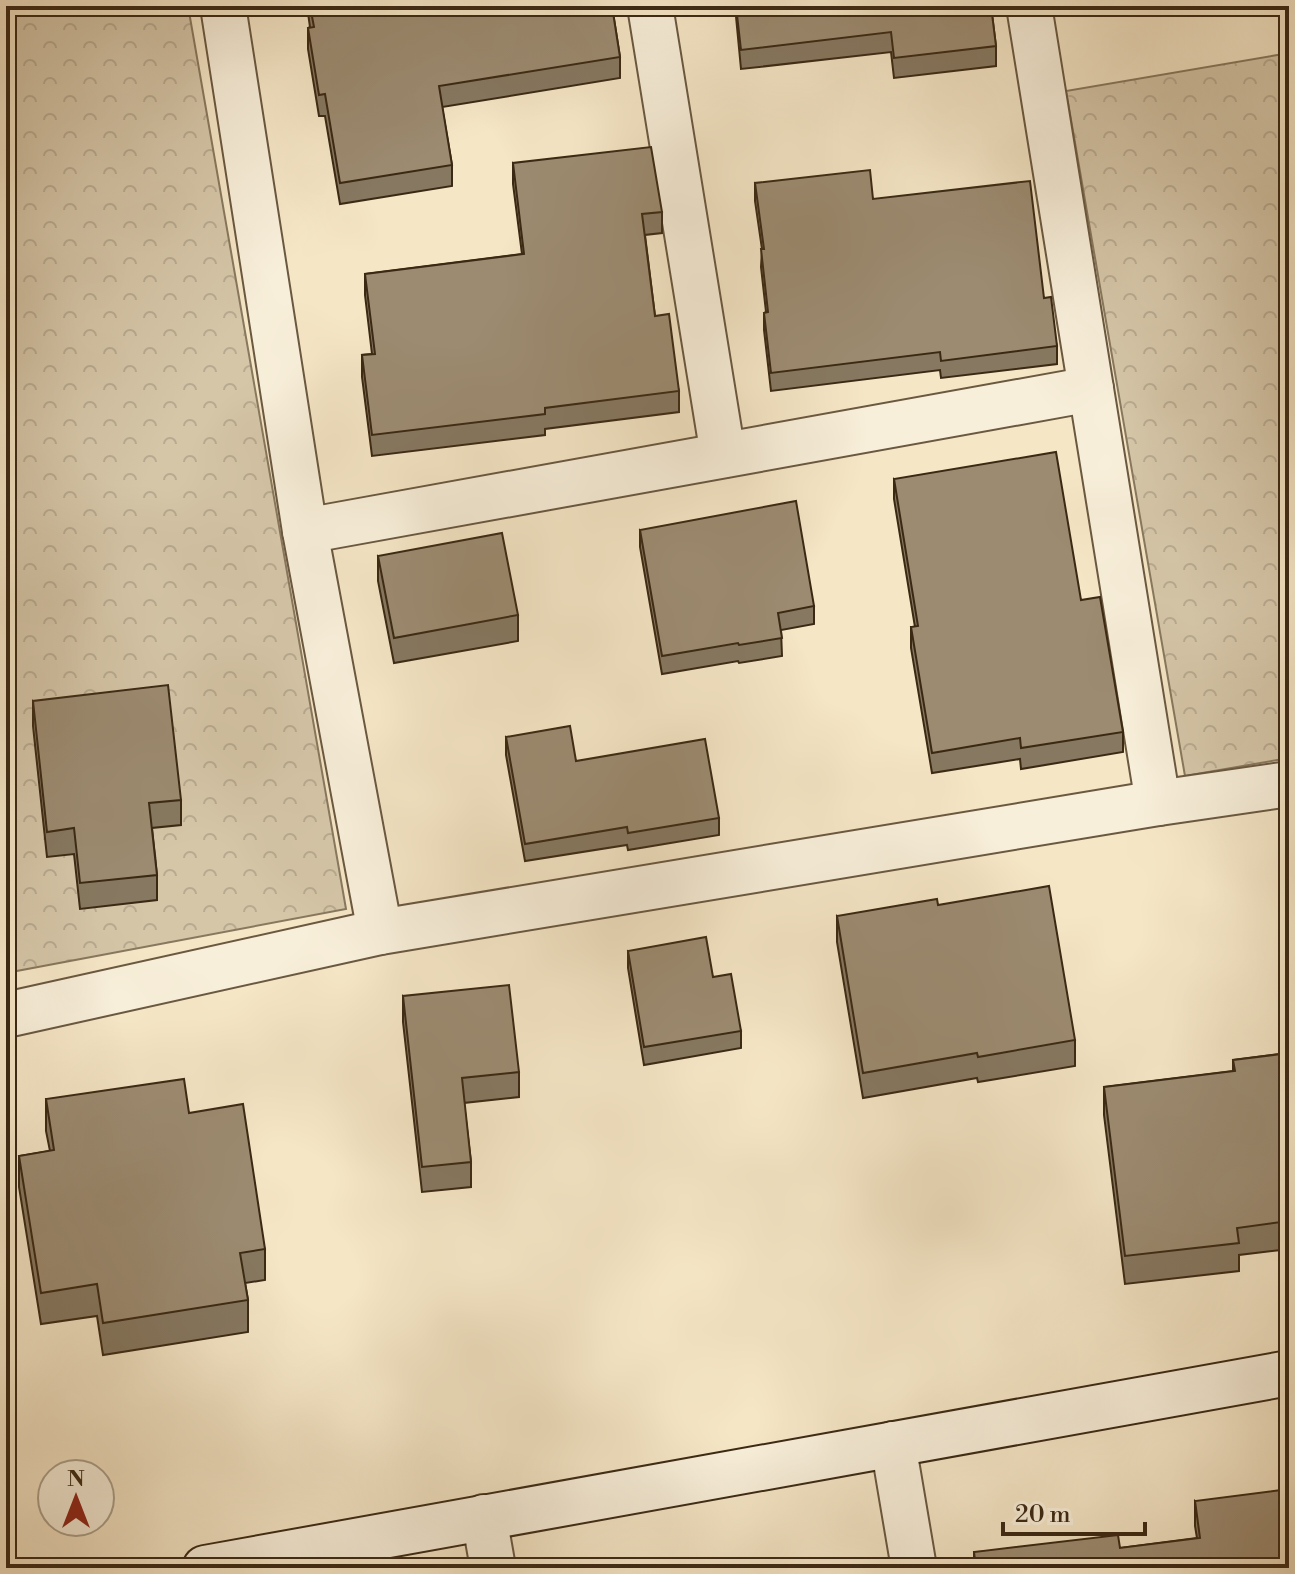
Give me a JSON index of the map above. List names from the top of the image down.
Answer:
{
  "scale_bar": "20 m",
  "north": "top"
}
